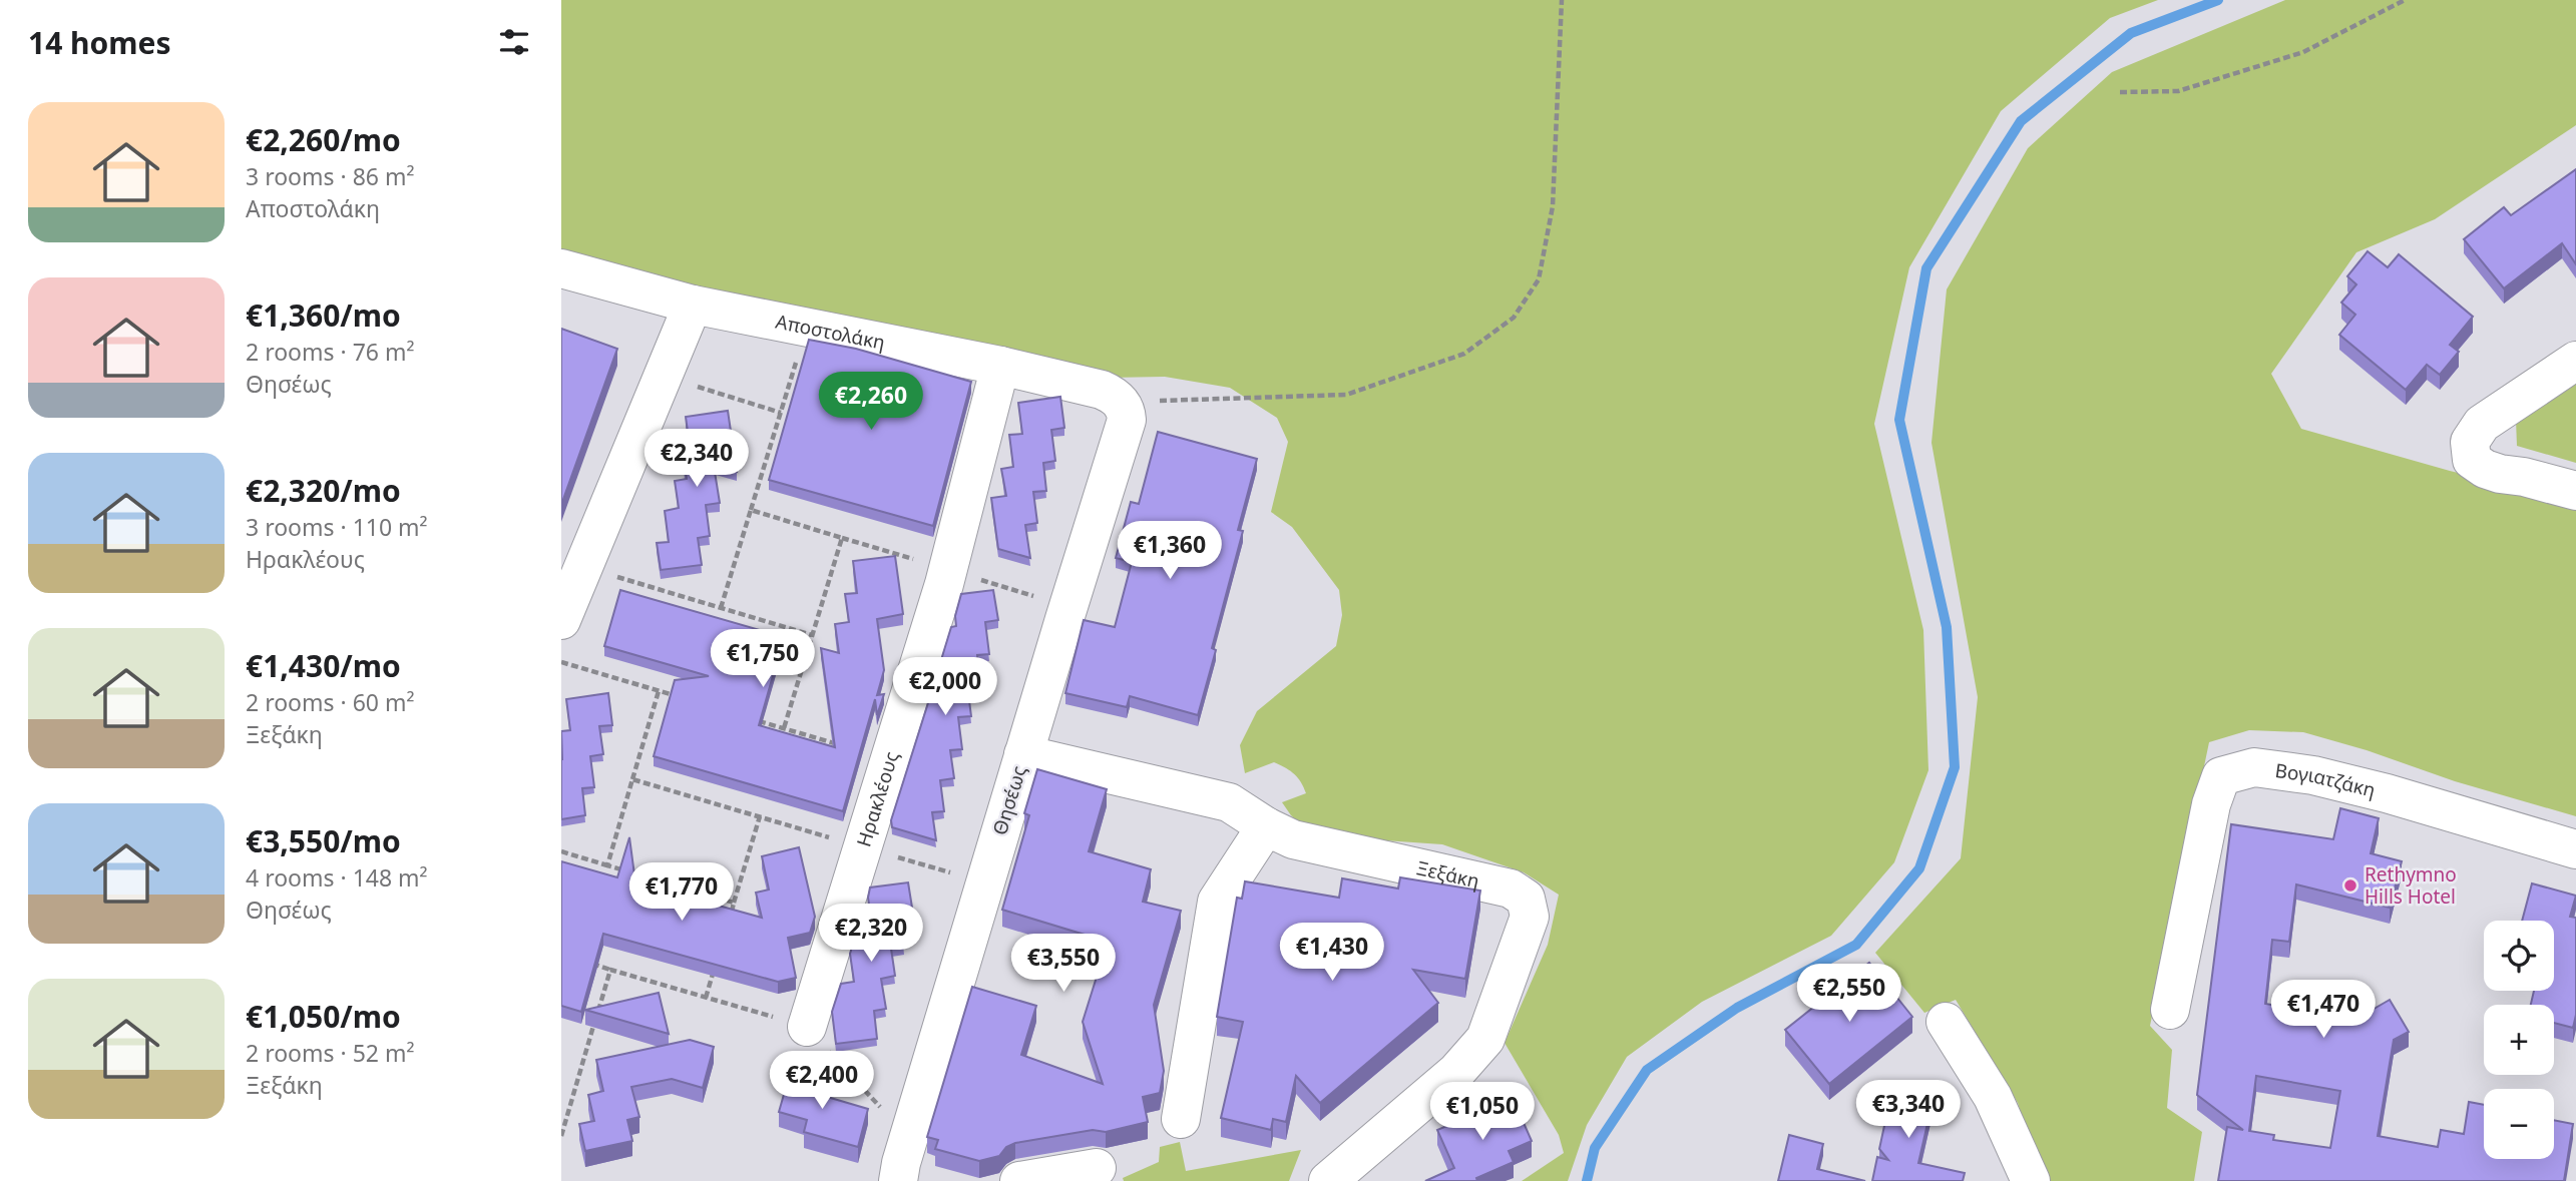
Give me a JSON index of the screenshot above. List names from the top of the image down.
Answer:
{
  "streets": {
    "street": [
      "Αποστολάκη",
      "Βογιατζάκη",
      "Ηρακλέους",
      "Θησέως",
      "Ξεξάκη"
    ]
  },
  "crossings": [
    ["Αποστολάκη", "Ηρακλέους"],
    ["Αποστολάκη", "Θησέως"],
    ["Θησέως", "Ξεξάκη"]
  ],
  "places": ["Rethymno Hills Hotel"],
  "page": {
    "heading": "14 homes",
    "list": [
      {
        "name": "€2,260/mo",
        "note": "3 rooms · 86 m² · Αποστολάκη"
      },
      {
        "name": "€1,360/mo",
        "note": "2 rooms · 76 m² · Θησέως"
      },
      {
        "name": "€2,320/mo",
        "note": "3 rooms · 110 m² · Ηρακλέους"
      },
      {
        "name": "€1,430/mo",
        "note": "2 rooms · 60 m² · Ξεξάκη"
      },
      {
        "name": "€3,550/mo",
        "note": "4 rooms · 148 m² · Θησέως"
      },
      {
        "name": "€1,050/mo",
        "note": "2 rooms · 52 m² · Ξεξάκη"
      }
    ],
    "price": [
      "€2,260",
      "€2,340",
      "€1,360",
      "€1,750",
      "€2,000",
      "€1,770",
      "€2,320",
      "€1,430",
      "€3,550",
      "€2,550",
      "€1,470",
      "€2,400",
      "€3,340",
      "€1,050"
    ],
    "map_buttons": ["+", "−"]
  }
}
